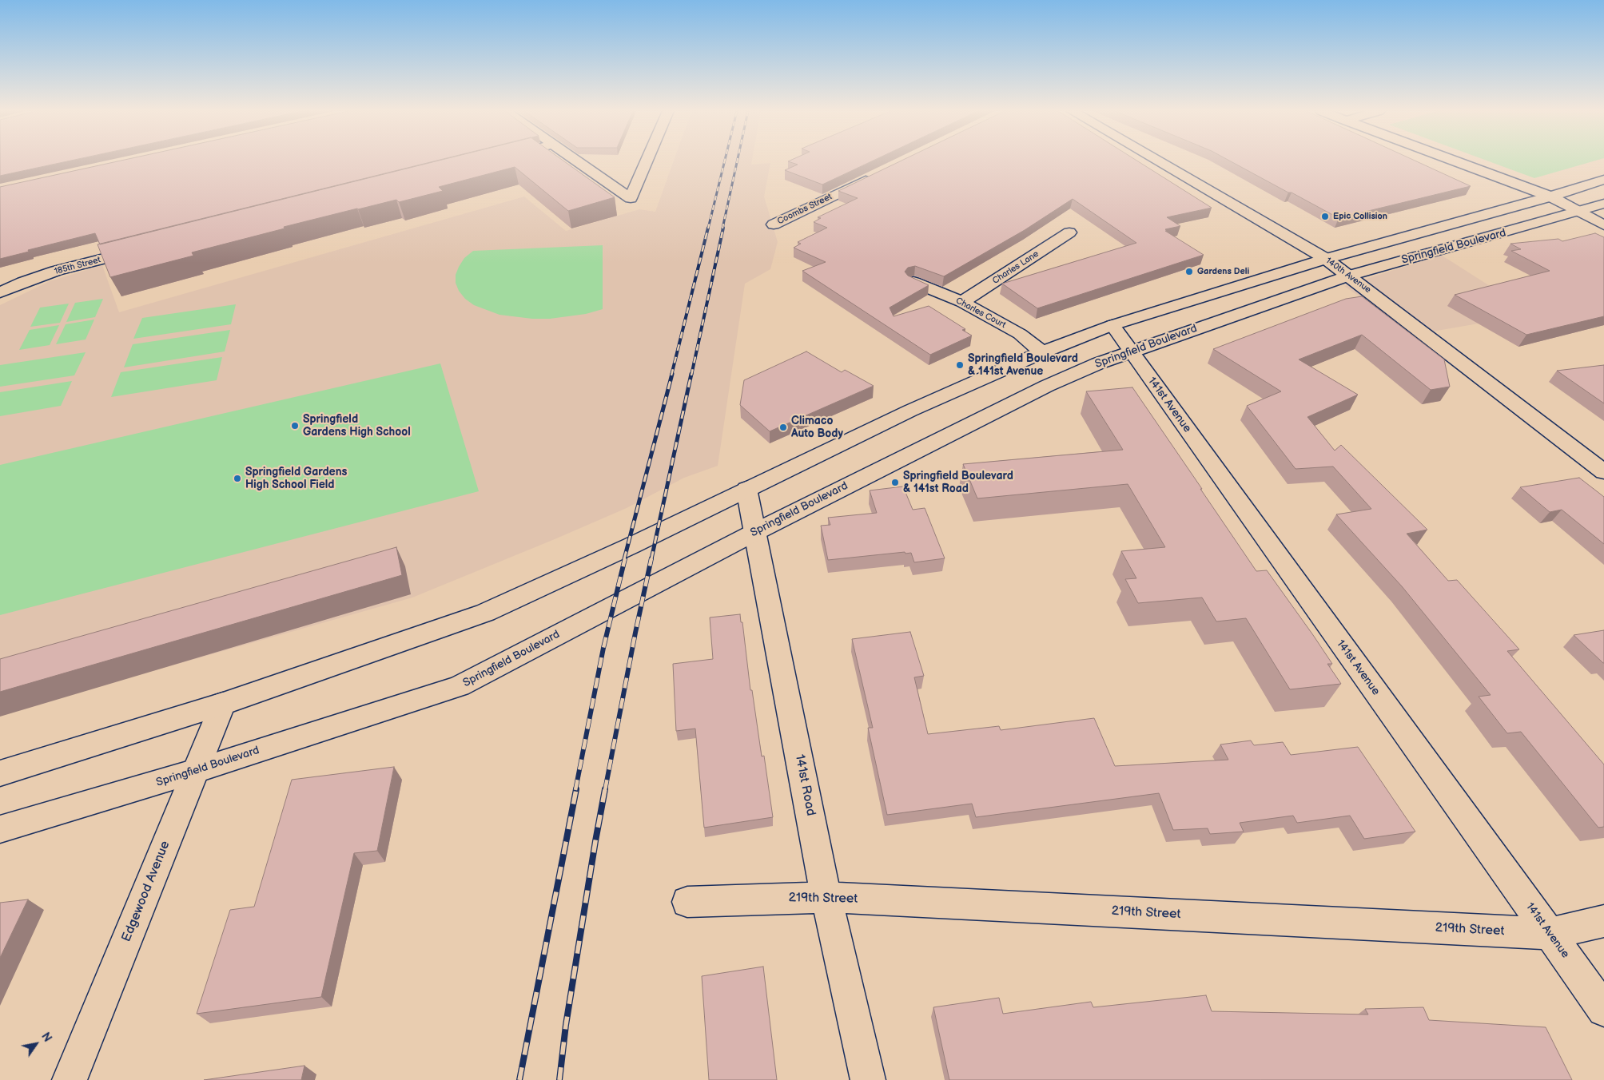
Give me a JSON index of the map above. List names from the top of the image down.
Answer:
{
  "streets": {
    "street": [
      "Coombs Street",
      "Springfield Boulevard",
      "185th Street",
      "Charles Lane",
      "140th Avenue",
      "Charles Court",
      "141st Avenue",
      "141st Road",
      "Edgewood Avenue",
      "219th Street"
    ]
  },
  "crossings": [
    ["Springfield Boulevard", "140th Avenue"],
    ["Springfield Boulevard", "Charles Court"],
    ["Springfield Boulevard", "141st Avenue"],
    ["Springfield Boulevard", "141st Road"],
    ["Springfield Boulevard", "Edgewood Avenue"],
    ["Charles Lane", "Charles Court"],
    ["141st Avenue", "219th Street"],
    ["141st Road", "219th Street"]
  ],
  "places": [
    "Epic Collision",
    "Gardens Deli",
    "Springfield Boulevard & 141st Avenue",
    "Springfield Gardens High School",
    "Climaco Auto Body",
    "Springfield Gardens High School Field",
    "Springfield Boulevard & 141st Road"
  ],
  "north": "top right"
}
